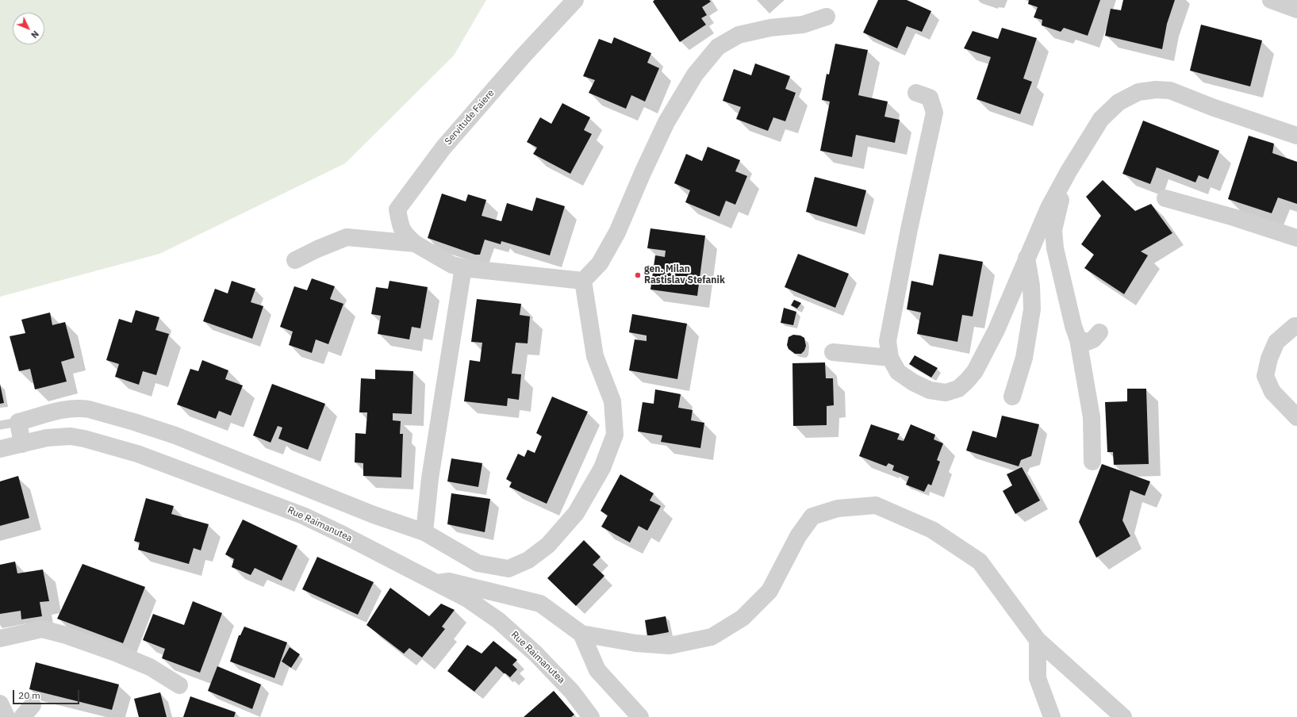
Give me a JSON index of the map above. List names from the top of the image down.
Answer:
{
  "streets": {
    "street": ["Servitude Faiere", "Rue Raimanutea"]
  },
  "places": ["gen. Milan Rastislav Stefanik"],
  "scale_bar": "20 m",
  "north": "bottom right"
}
